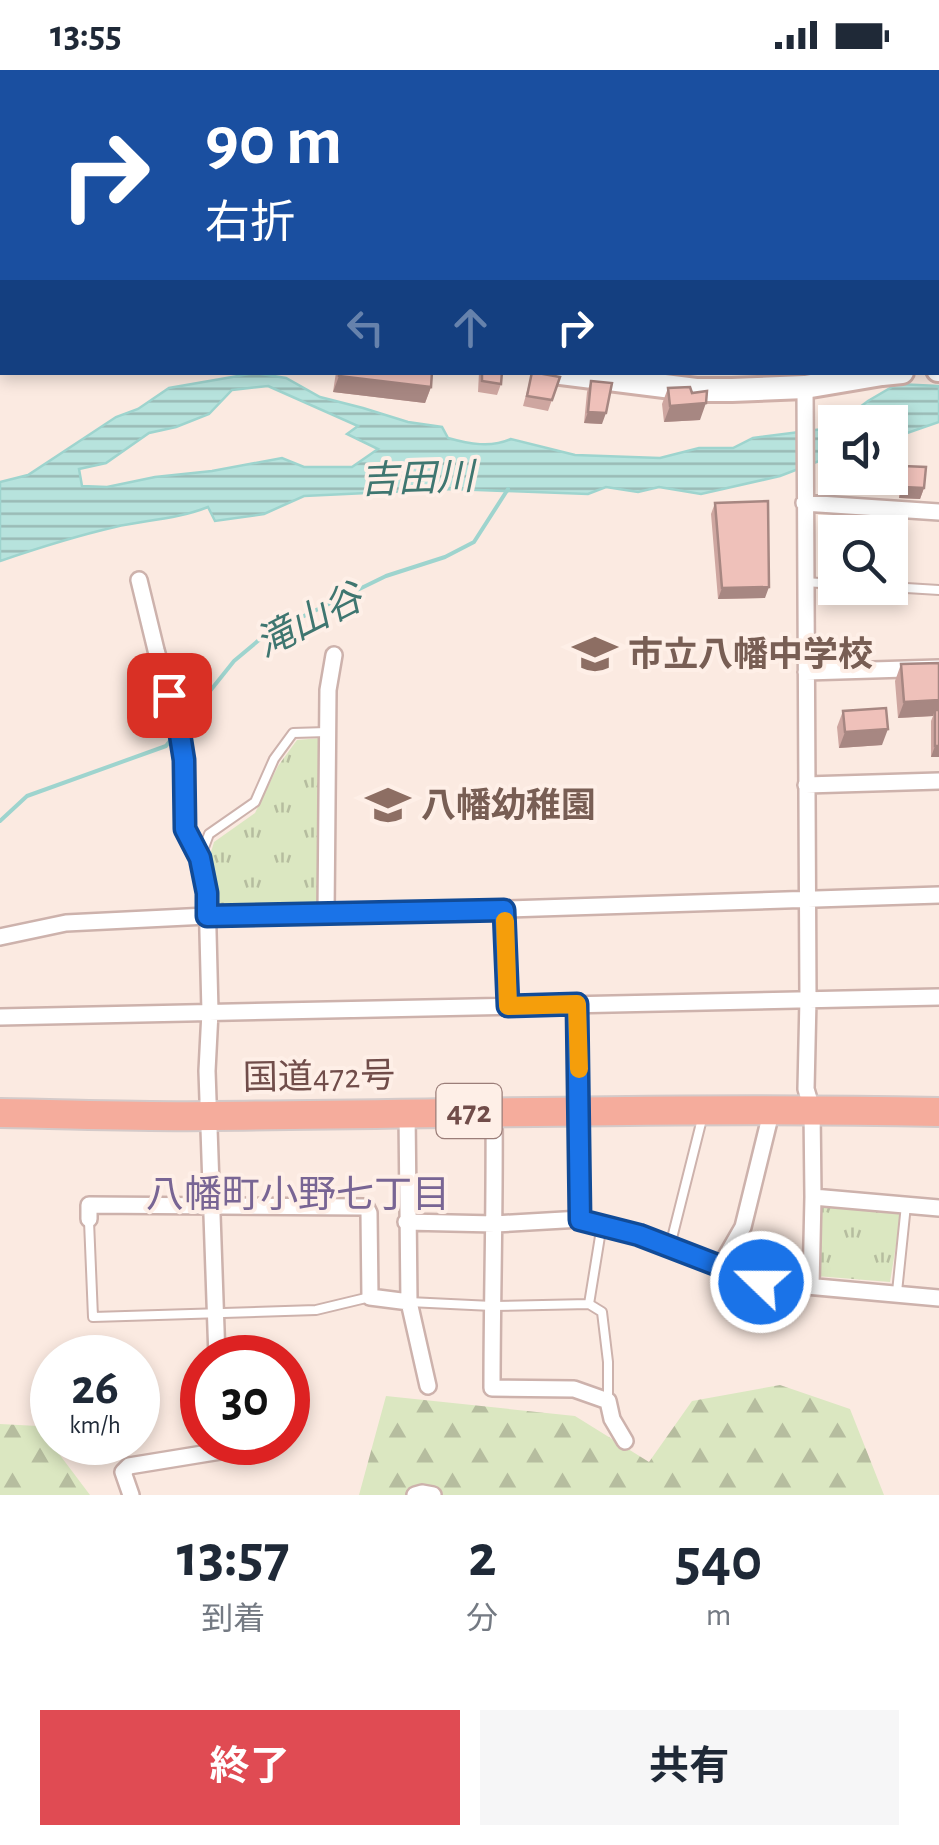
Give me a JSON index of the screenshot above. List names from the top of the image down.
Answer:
{
  "streets": {
    "highway": ["国道472号", "472"]
  },
  "districts": ["八幡町小野七丁目"],
  "water": ["吉田川", "滝山谷"],
  "places": {
    "school or university": ["市立八幡中学校", "八幡幼稚園"]
  },
  "page": {
    "status": "13:55",
    "turn": ["90 m", "右折"],
    "speed": "26 km/h",
    "limit": "30",
    "eta": [
      "13:57",
      "到着",
      "2",
      "分",
      "540",
      "m"
    ],
    "buttons": ["終了", "共有"]
  }
}
